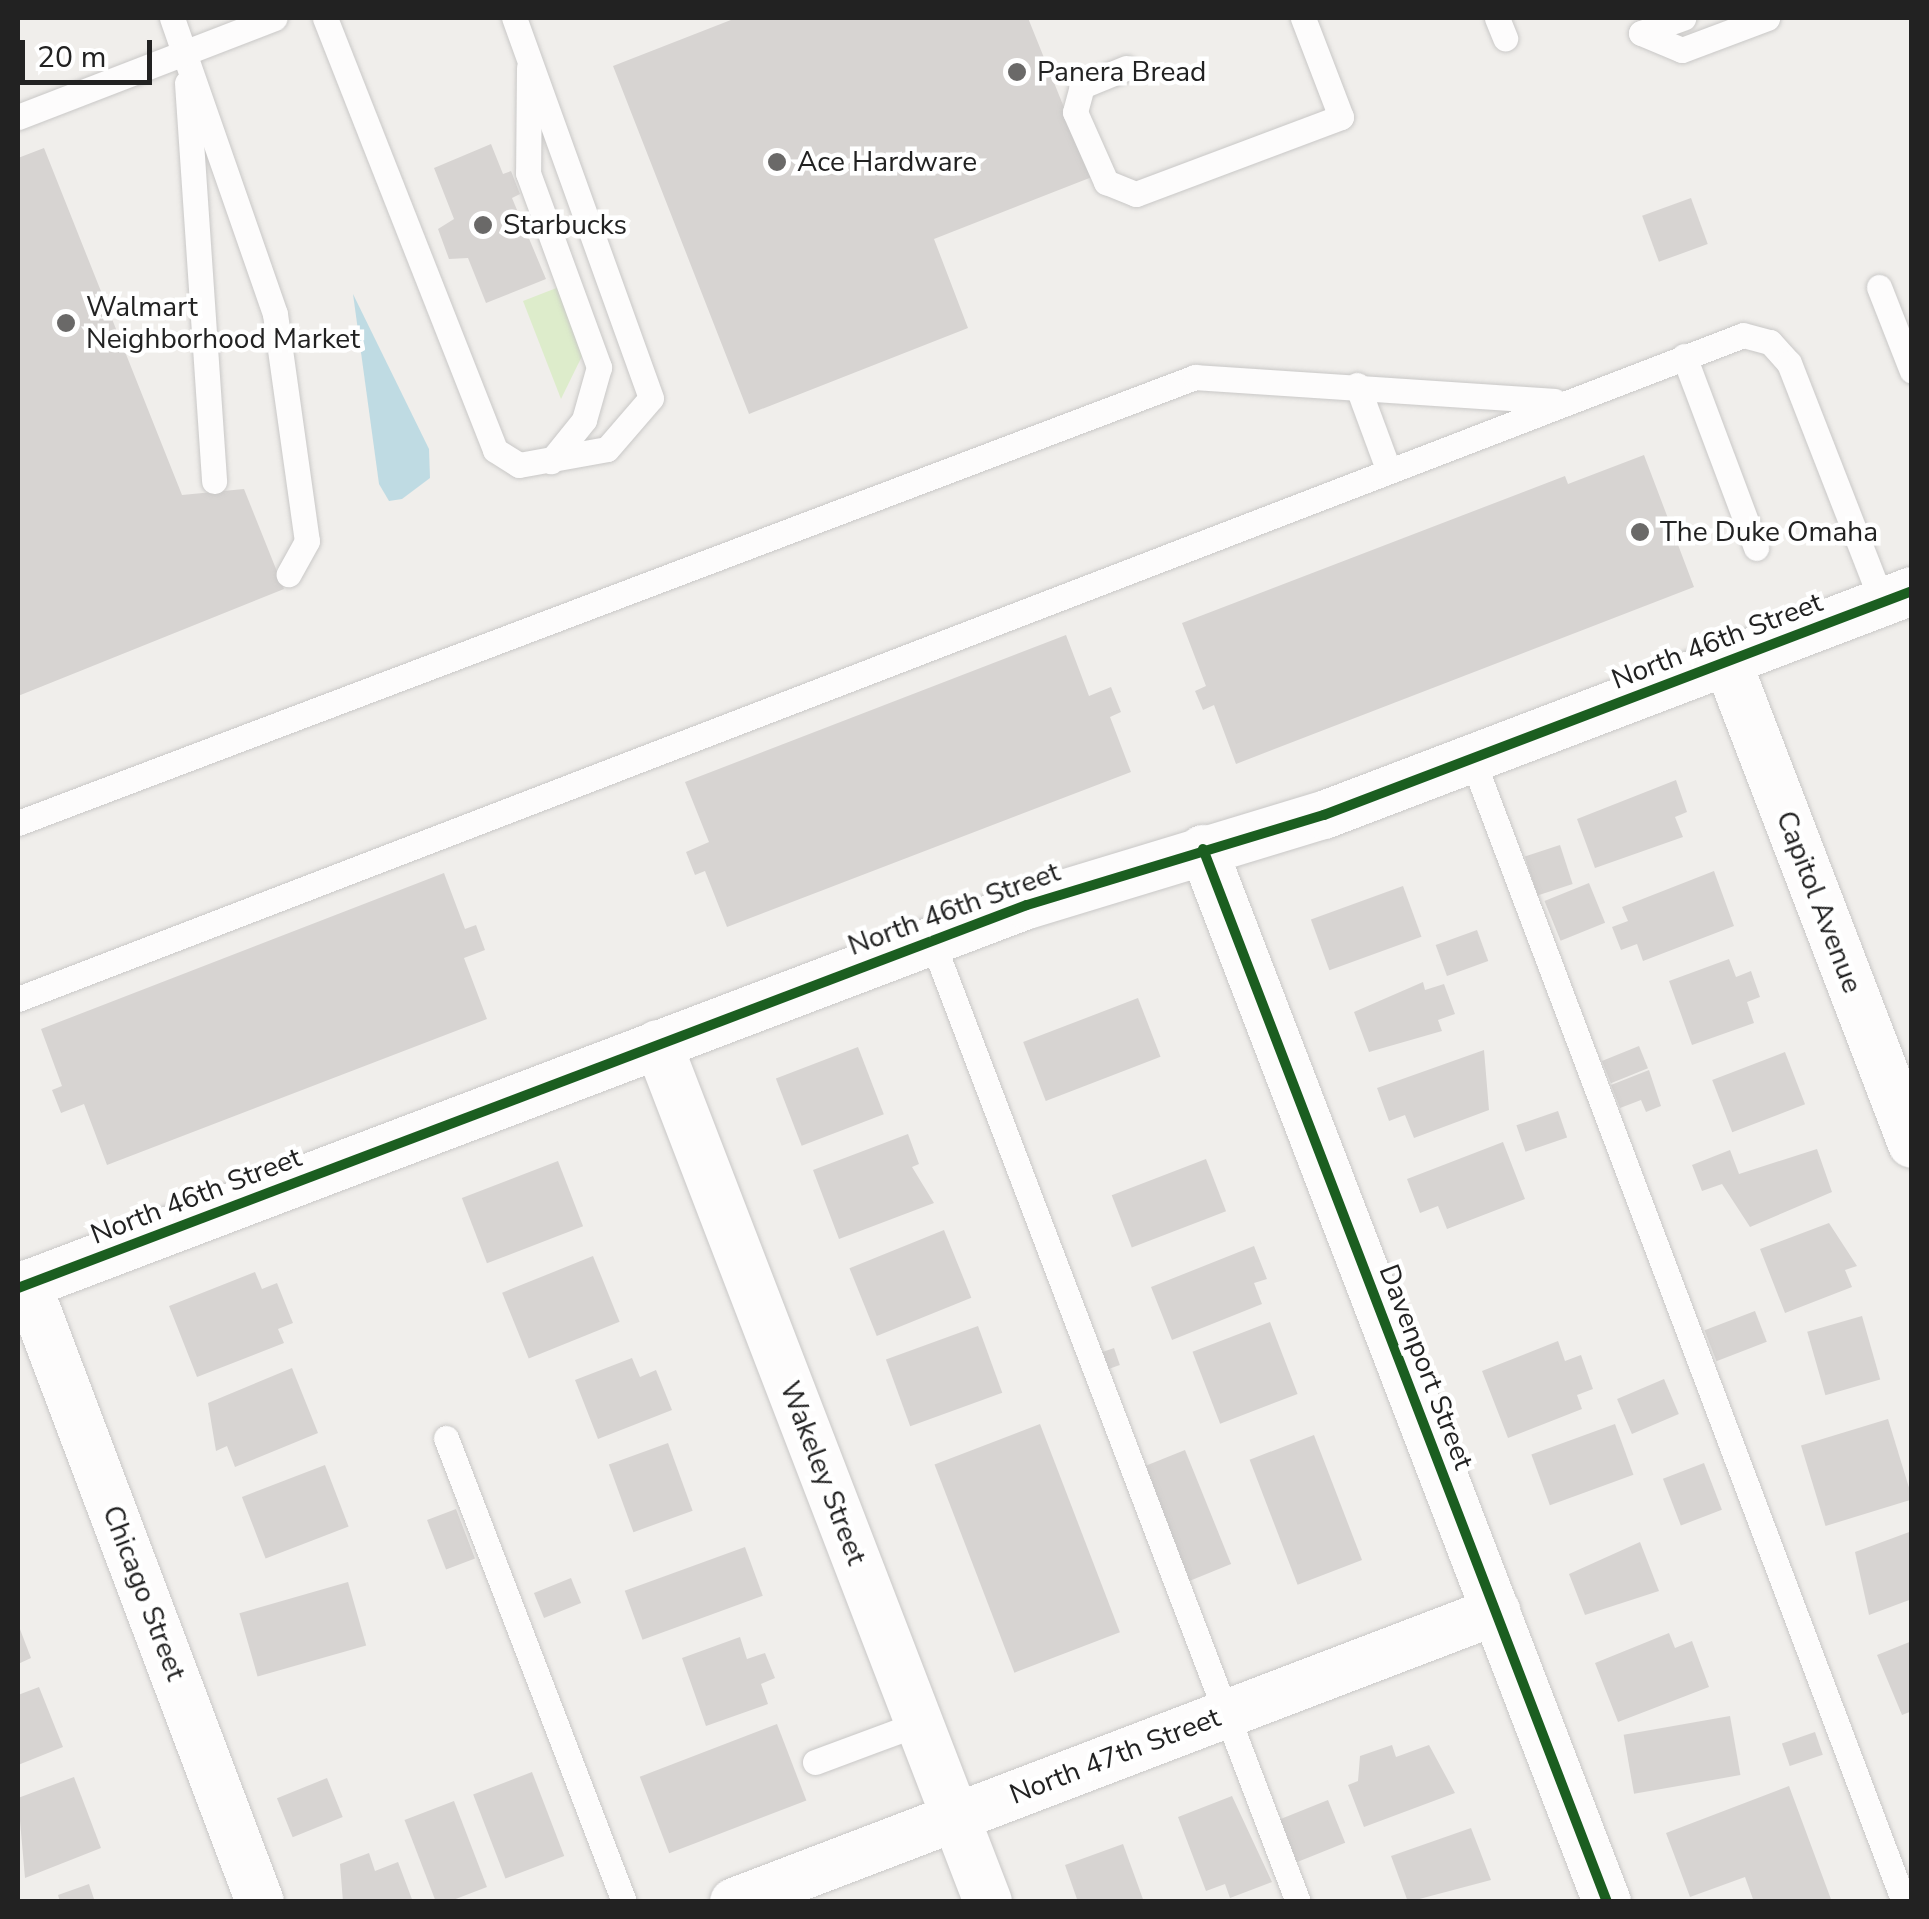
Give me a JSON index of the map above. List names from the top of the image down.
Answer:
{
  "streets": {
    "street": [
      "North 46th Street",
      "Capitol Avenue",
      "Davenport Street",
      "Wakeley Street",
      "Chicago Street",
      "North 47th Street"
    ]
  },
  "crossings": [
    ["North 46th Street", "Capitol Avenue"],
    ["North 46th Street", "Davenport Street"],
    ["North 46th Street", "Wakeley Street"],
    ["North 46th Street", "Chicago Street"],
    ["Davenport Street", "North 47th Street"],
    ["Wakeley Street", "North 47th Street"]
  ],
  "places": [
    "Panera Bread",
    "Ace Hardware",
    "Starbucks",
    "Walmart Neighborhood Market",
    "The Duke Omaha"
  ],
  "scale_bar": "20 m"
}
